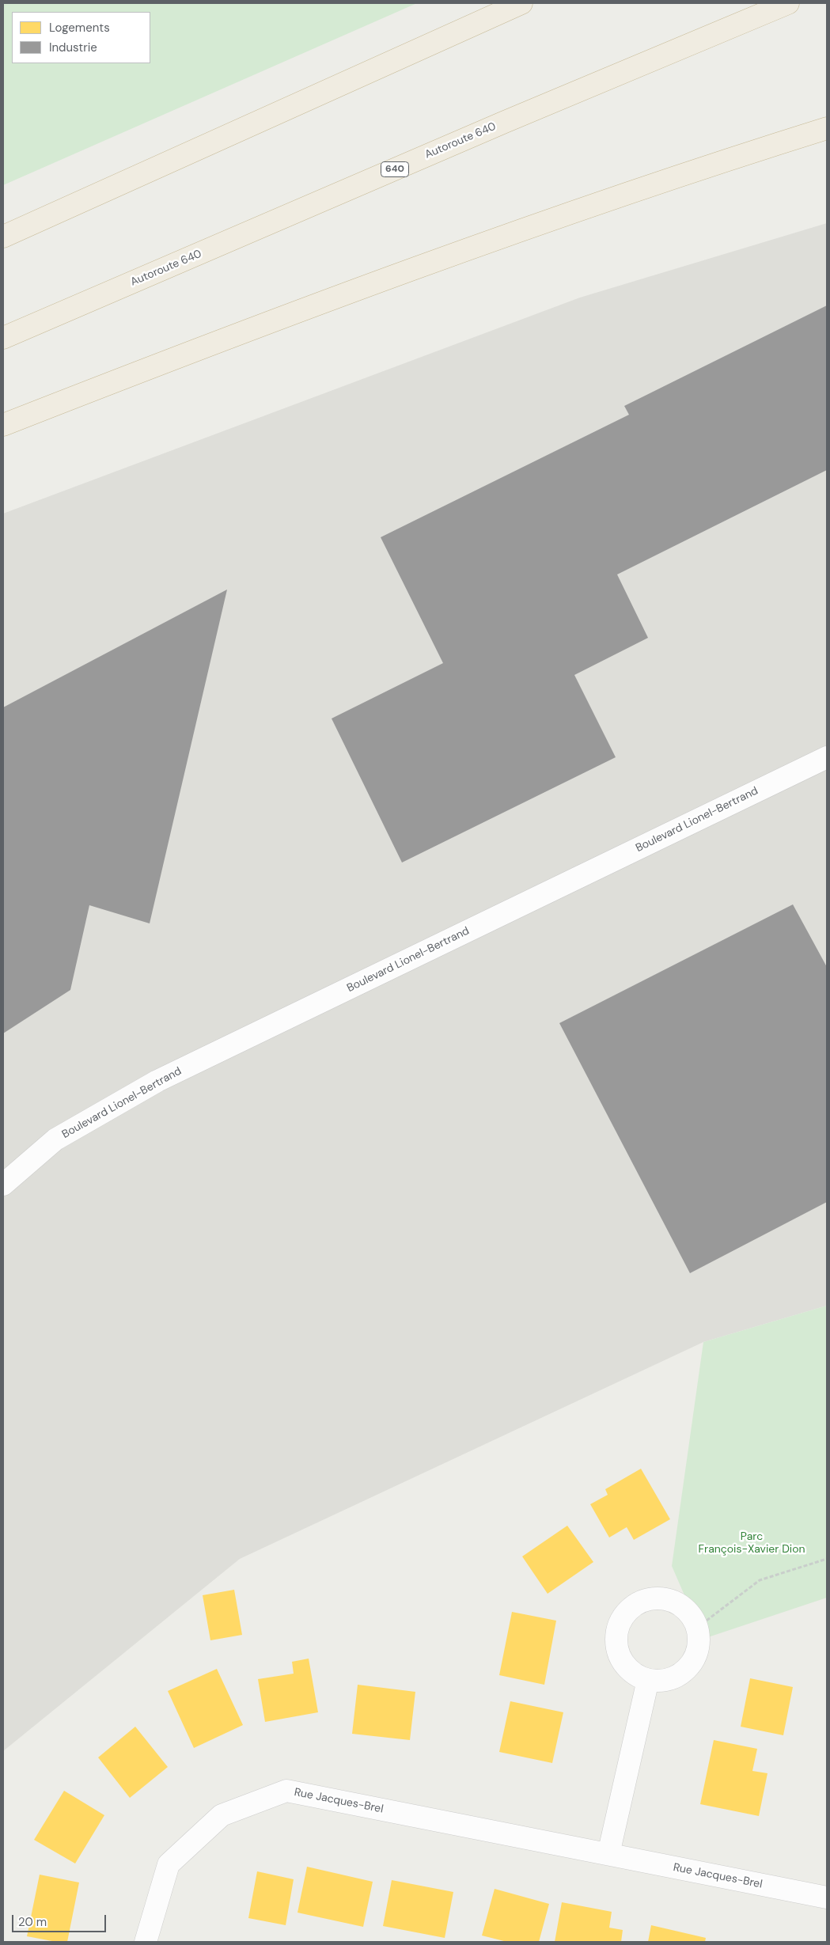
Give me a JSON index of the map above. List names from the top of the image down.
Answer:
{
  "streets": {
    "highway": ["Autoroute 640", "640"],
    "street": ["Boulevard Lionel-Bertrand", "Rue Jacques-Brel"]
  },
  "parks": ["Parc François-Xavier Dion"],
  "legend": ["Logements", "Industrie"],
  "scale_bar": "20 m"
}
